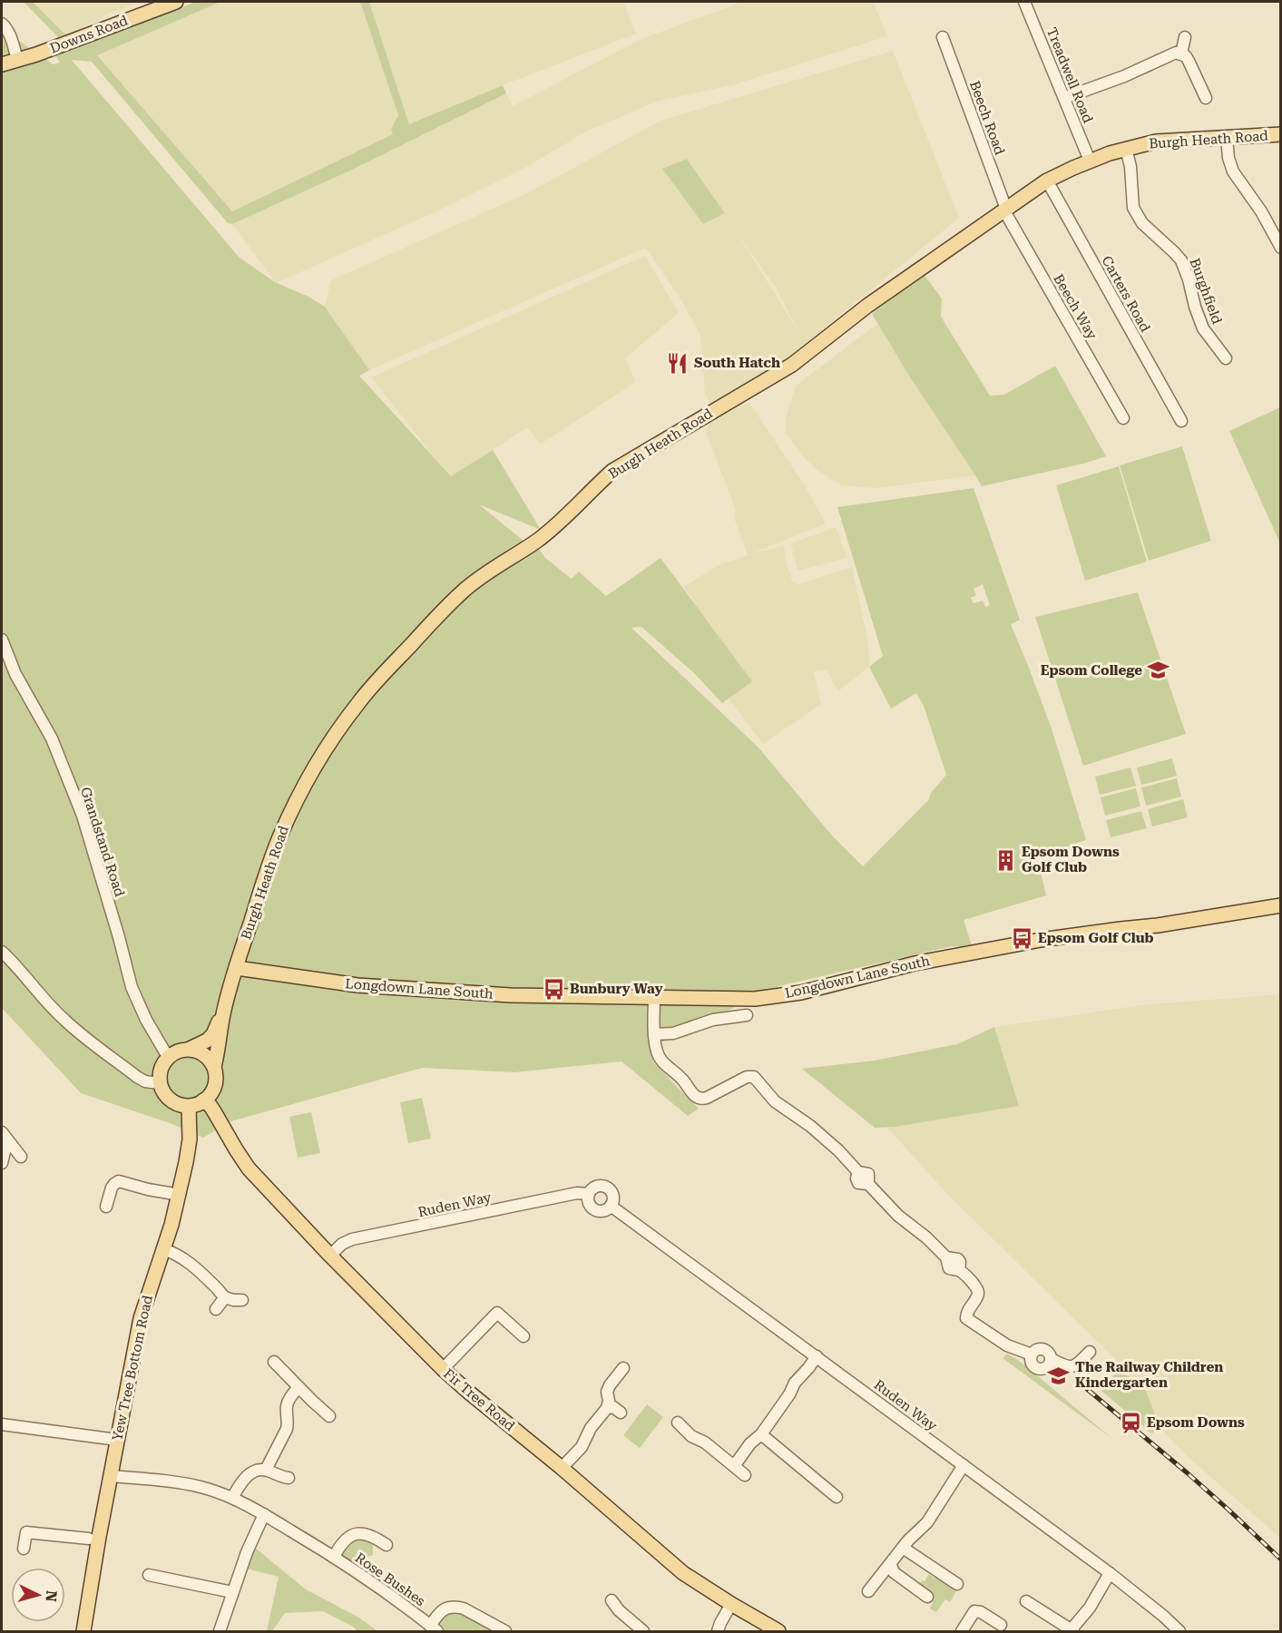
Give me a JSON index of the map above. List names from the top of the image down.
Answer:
{
  "streets": {
    "main road": [
      "Downs Road",
      "Burgh Heath Road",
      "Longdown Lane South",
      "Yew Tree Bottom Road",
      "Fir Tree Road"
    ],
    "street": [
      "Treadwell Road",
      "Beech Road",
      "Burghfield",
      "Carters Road",
      "Beech Way",
      "Grandstand Road",
      "Ruden Way",
      "Rose Bushes"
    ]
  },
  "crossings": [
    ["Treadwell Road", "Burgh Heath Road"],
    ["Beech Road", "Burgh Heath Road"],
    ["Beech Road", "Beech Way"],
    ["Burgh Heath Road", "Burghfield"],
    ["Burgh Heath Road", "Carters Road"],
    ["Burgh Heath Road", "Beech Way"],
    ["Burgh Heath Road", "Grandstand Road"],
    ["Burgh Heath Road", "Longdown Lane South"],
    ["Burgh Heath Road", "Yew Tree Bottom Road"],
    ["Burgh Heath Road", "Fir Tree Road"],
    ["Grandstand Road", "Yew Tree Bottom Road"],
    ["Grandstand Road", "Fir Tree Road"],
    ["Ruden Way", "Fir Tree Road"],
    ["Yew Tree Bottom Road", "Fir Tree Road"],
    ["Yew Tree Bottom Road", "Rose Bushes"]
  ],
  "places": {
    "restaurant": ["South Hatch"],
    "school or university": ["Epsom College", "The Railway Children Kindergarten"],
    "building": ["Epsom Downs Golf Club"],
    "bus stop": ["Epsom Golf Club", "Bunbury Way"],
    "station": ["Epsom Downs"]
  },
  "north": "right"
}
